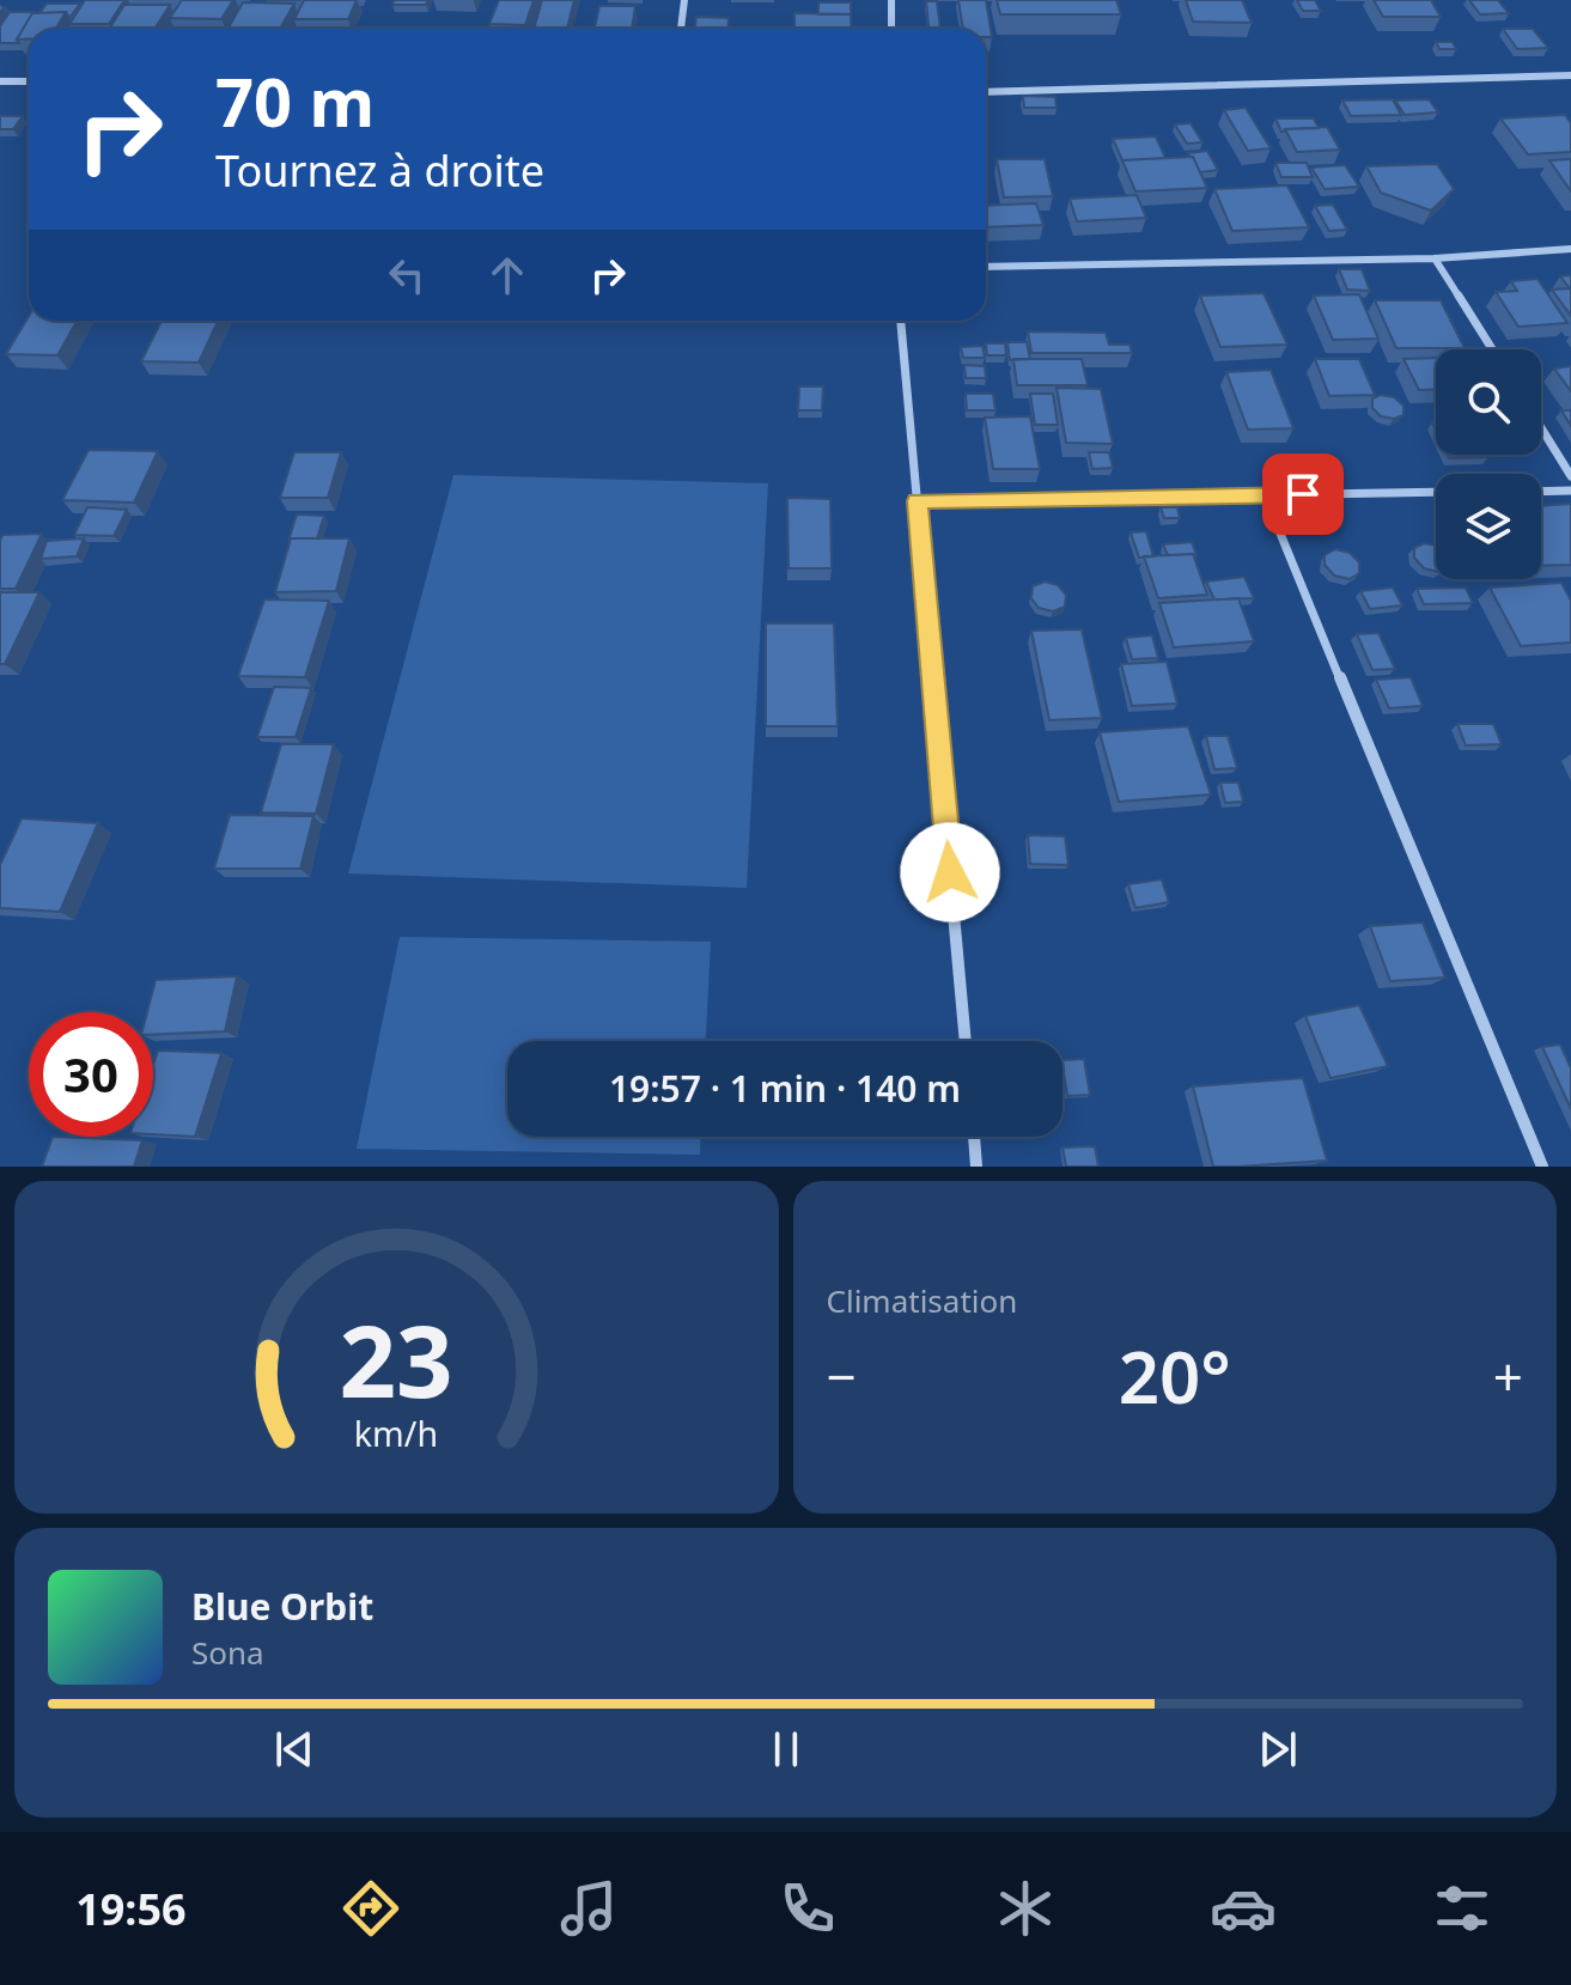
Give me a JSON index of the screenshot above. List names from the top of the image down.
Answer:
{
  "page": {
    "turn": ["70 m", "Tournez à droite"],
    "limit": "30",
    "trip": "19:57 · 1 min · 140 m",
    "tile": "Climatisation",
    "heat": ["−", "20°", "+"],
    "song": ["Blue Orbit", "Sona"],
    "tabs": "19:56",
    "gauge": ["23", "km/h"]
  }
}
